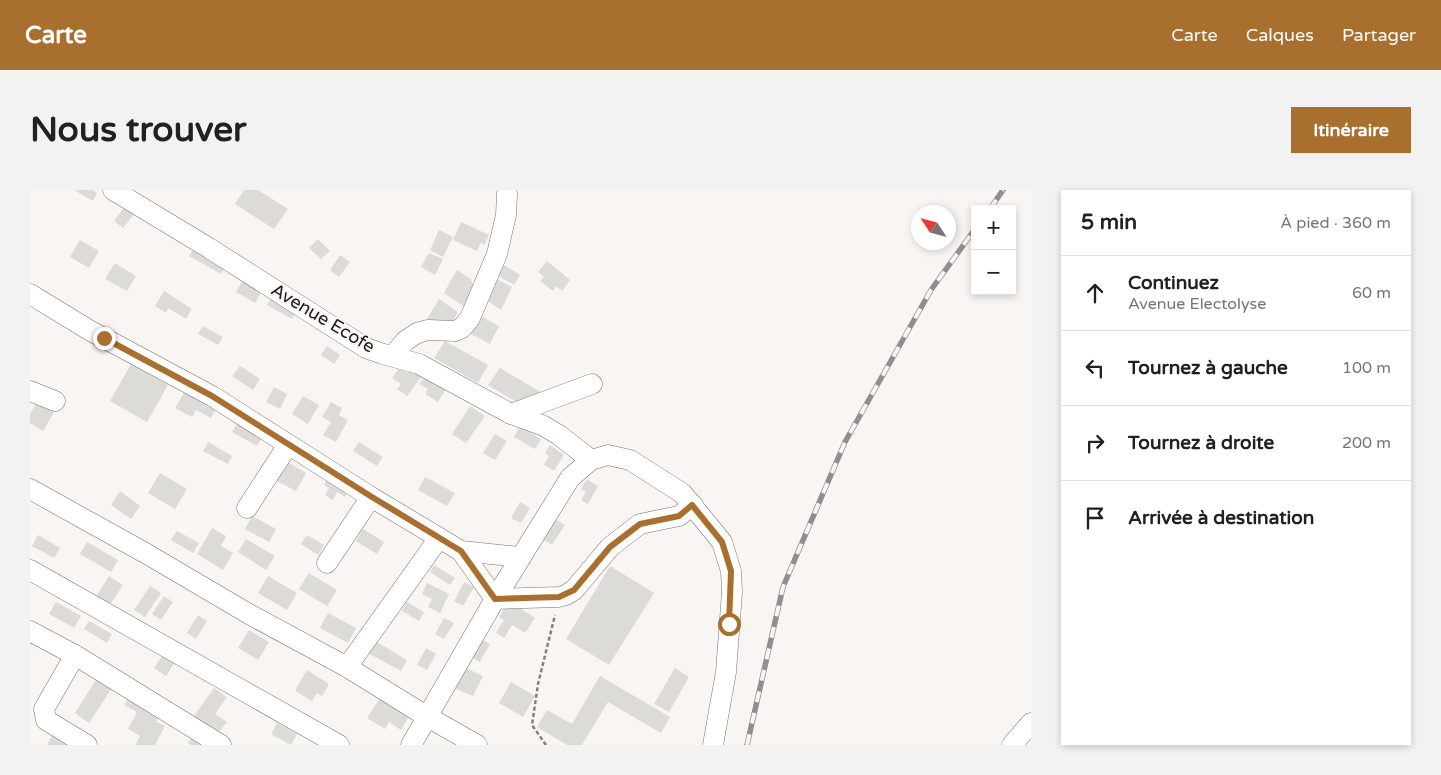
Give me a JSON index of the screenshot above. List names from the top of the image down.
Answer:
{
  "streets": {
    "street": ["Avenue Ecofe"]
  },
  "north": "top left",
  "page": {
    "header": "Carte",
    "nav": ["Carte", "Calques", "Partager"],
    "buttons": "Itinéraire",
    "title": "Nous trouver",
    "heading": ["5 min", "À pied · 360 m"],
    "map_buttons": ["+", "−"],
    "list": [
      ["Continuez", "Avenue Electolyse", "60 m"],
      ["Tournez à gauche", "100 m"],
      ["Tournez à droite", "200 m"],
      "Arrivée à destination"
    ]
  }
}
